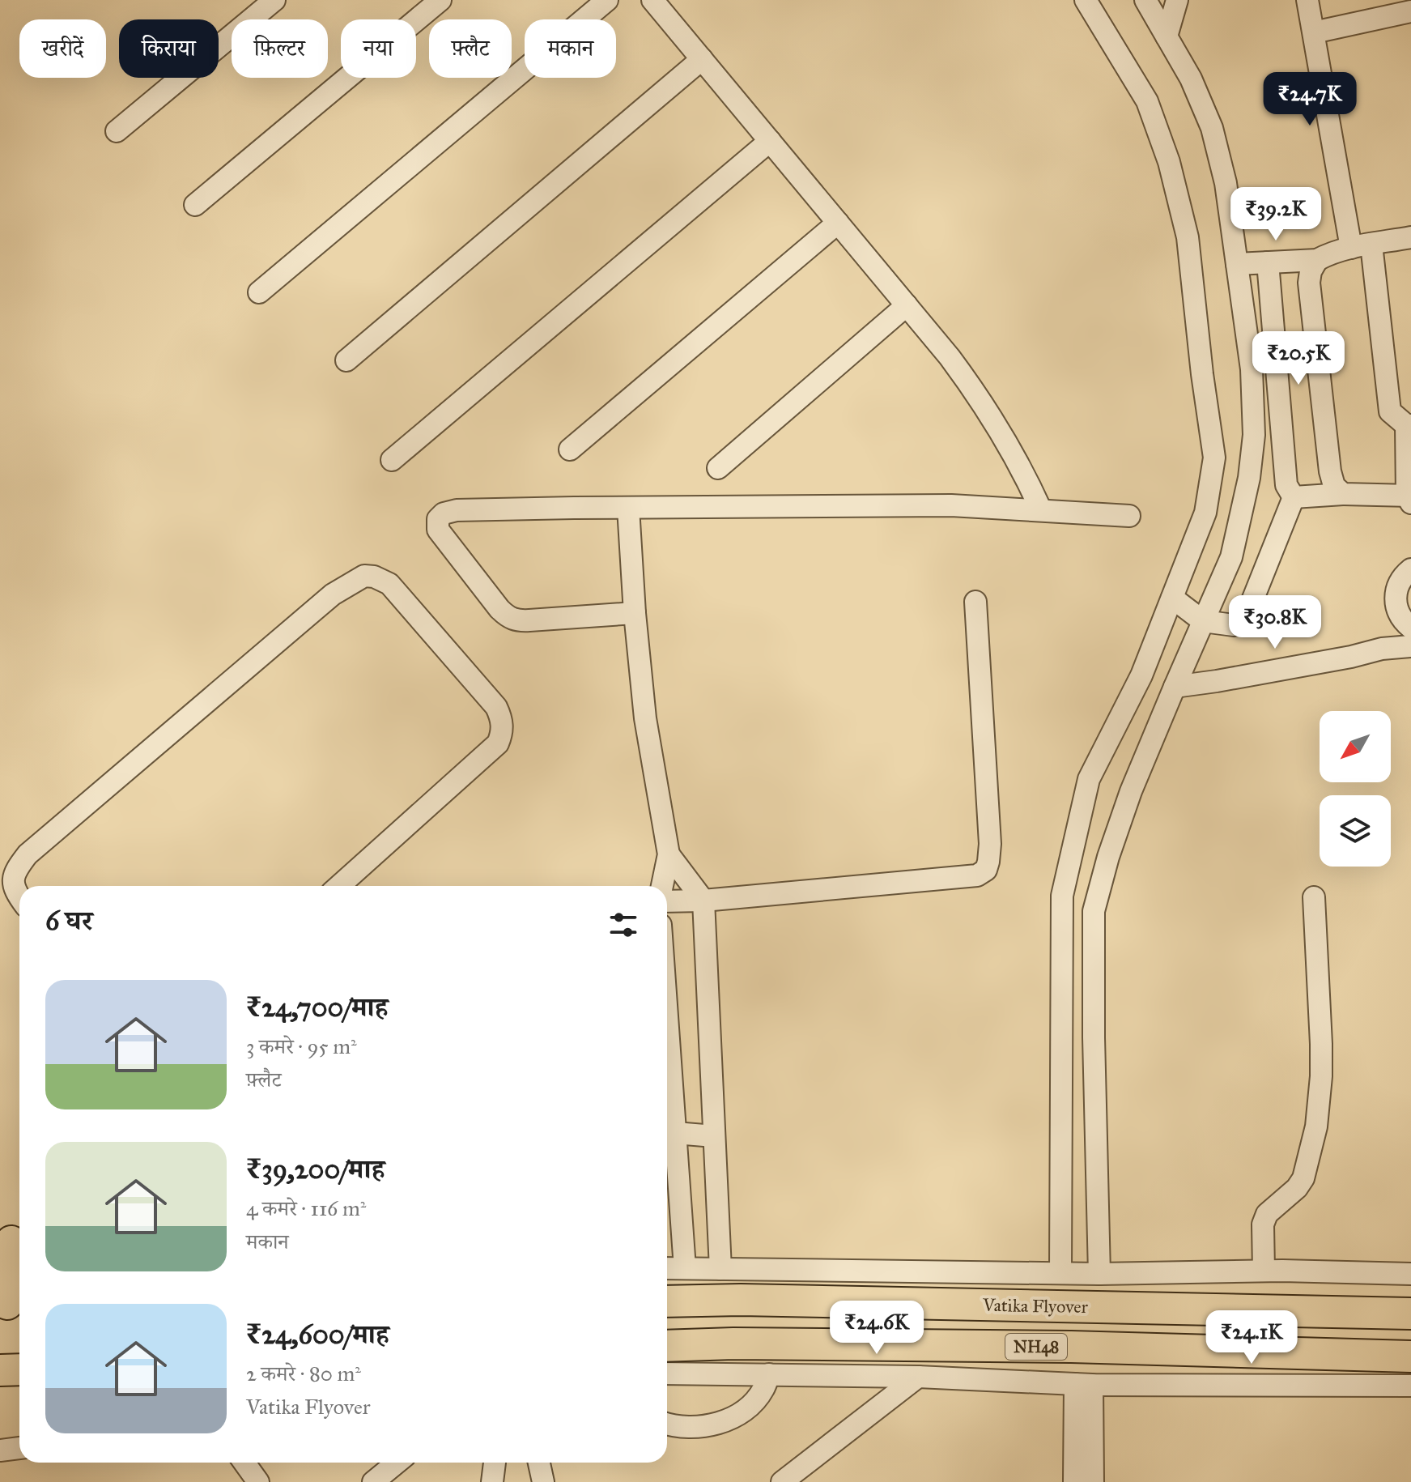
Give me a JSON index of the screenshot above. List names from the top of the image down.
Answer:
{
  "streets": {
    "highway": ["Vatika Flyover", "NH48"]
  },
  "north": "bottom left",
  "page": {
    "chip": [
      "खरीदें",
      "किराया",
      "फ़िल्टर",
      "नया",
      "फ़्लैट",
      "मकान"
    ],
    "price": [
      "₹24.7K",
      "₹39.2K",
      "₹20.5K",
      "₹30.8K",
      "₹24.6K",
      "₹24.1K"
    ],
    "heading": "6 घर",
    "list": [
      {
        "name": "₹24,700/माह",
        "note": "3 कमरे · 95 m² · फ़्लैट"
      },
      {
        "name": "₹39,200/माह",
        "note": "4 कमरे · 116 m² · मकान"
      },
      {
        "name": "₹24,600/माह",
        "note": "2 कमरे · 80 m² · Vatika Flyover"
      }
    ]
  }
}
